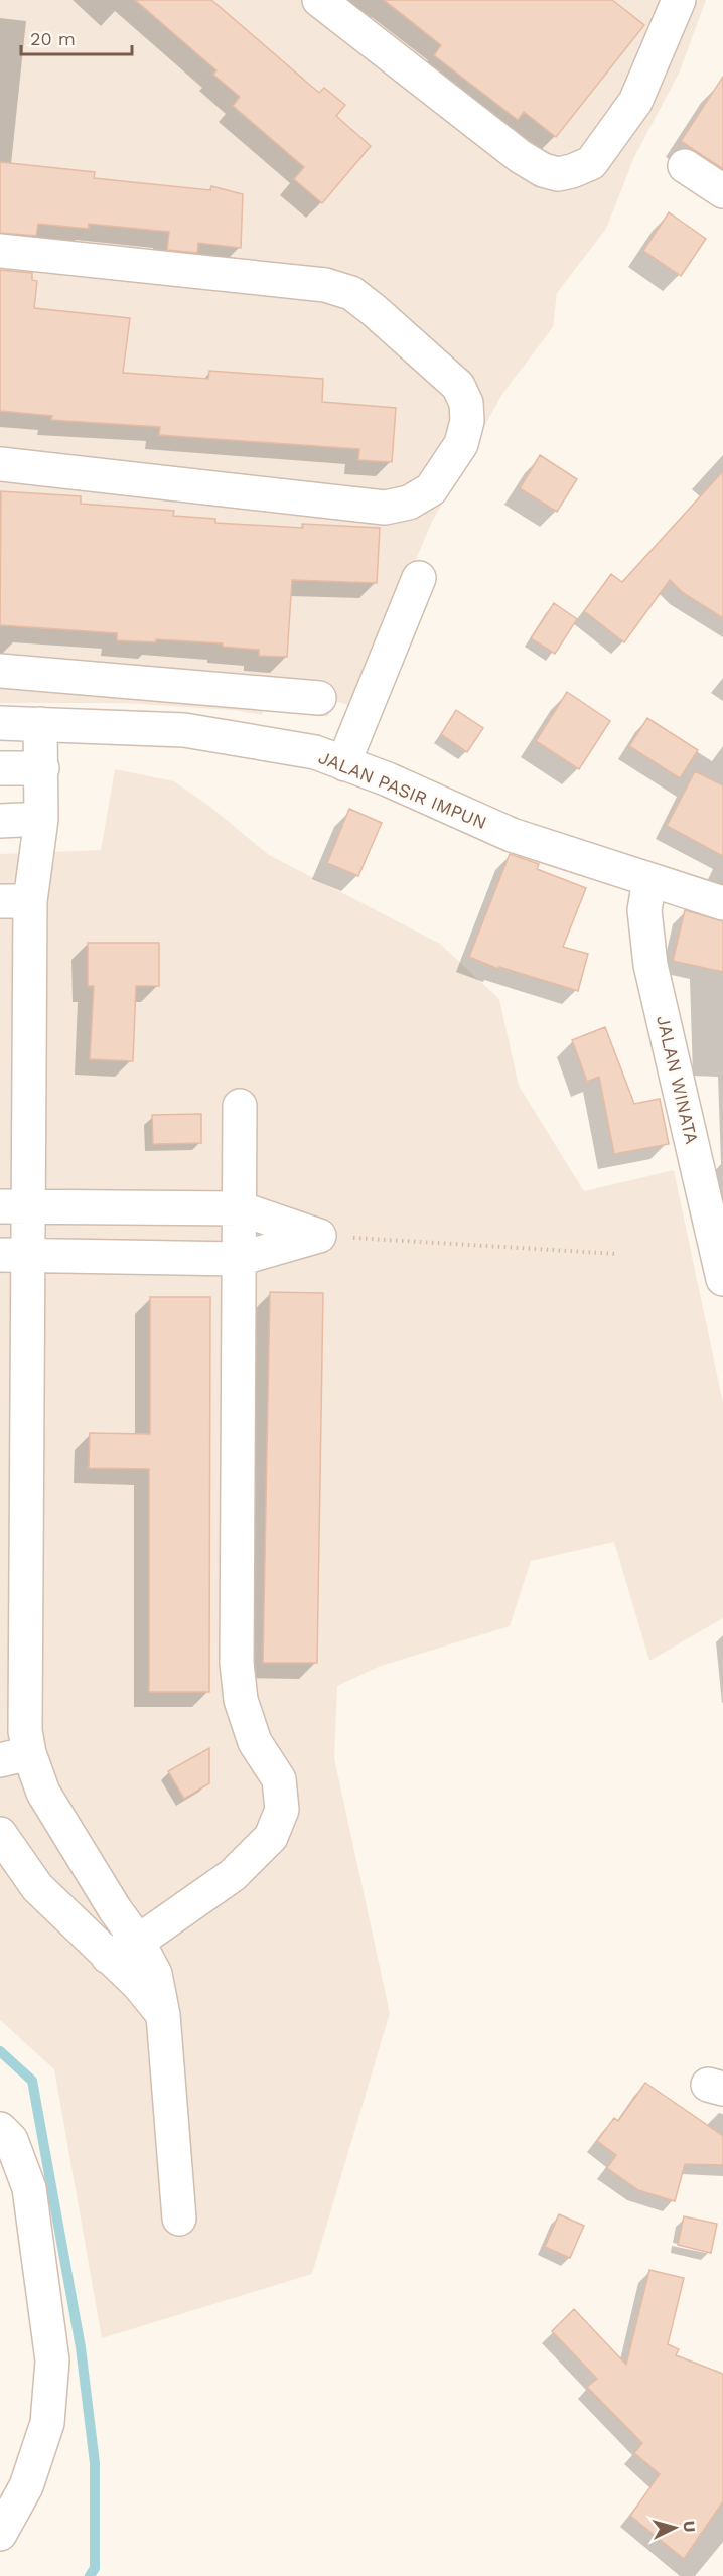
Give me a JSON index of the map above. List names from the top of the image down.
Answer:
{
  "streets": {
    "street": ["JALAN PASIR IMPUN", "JALAN WINATA"]
  },
  "crossings": [
    ["JALAN PASIR IMPUN", "JALAN WINATA"]
  ],
  "scale_bar": "20 m",
  "north": "right"
}
